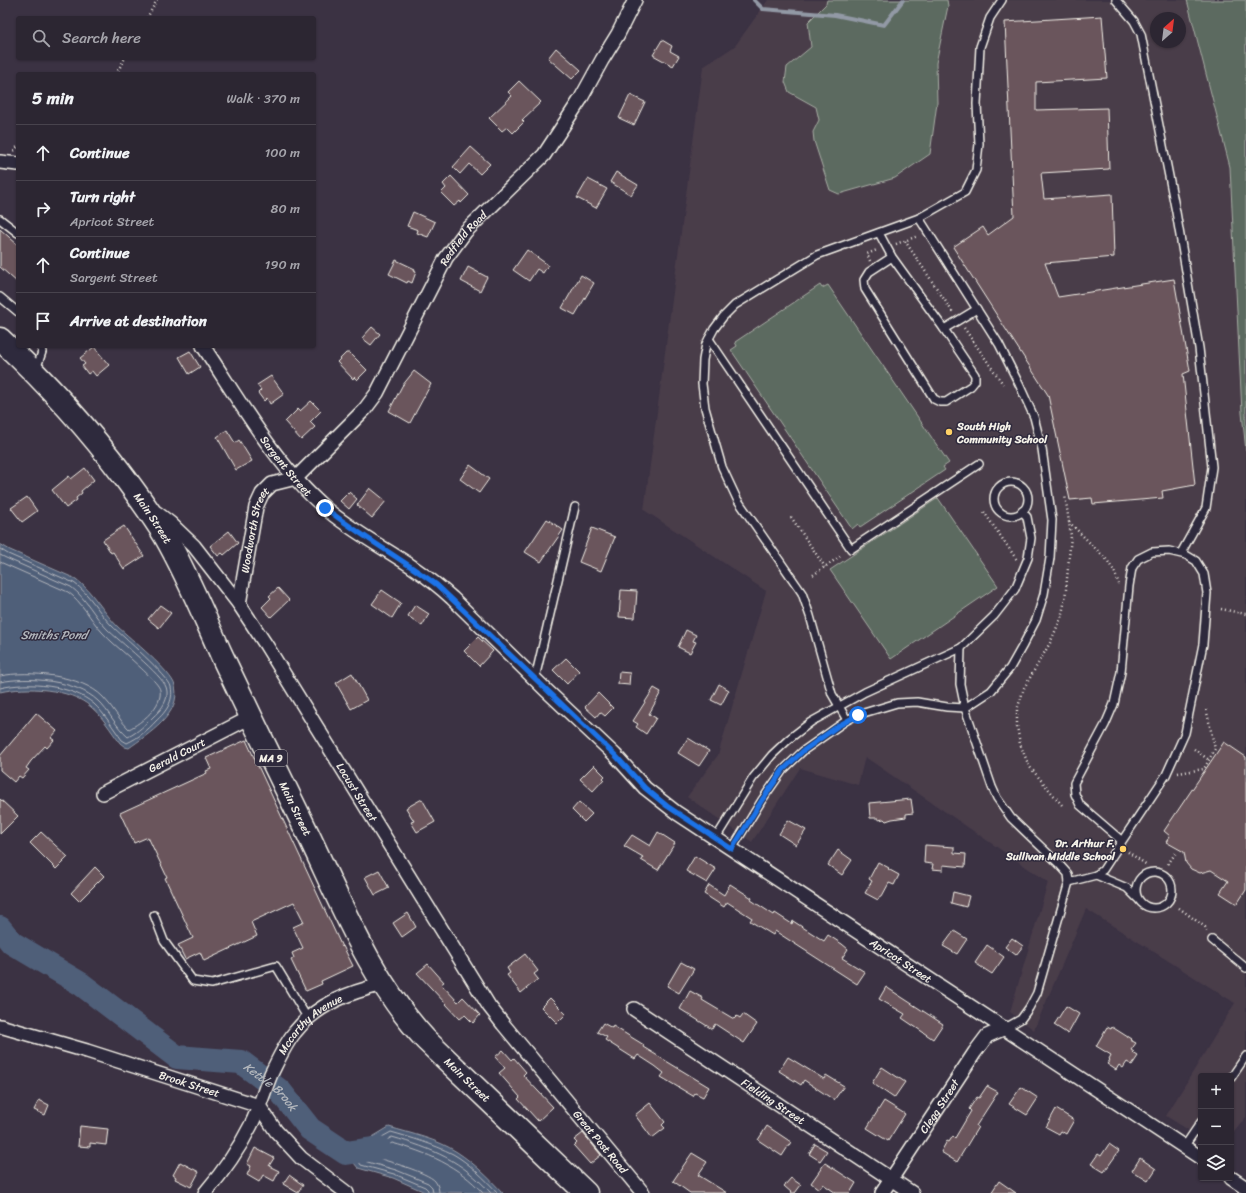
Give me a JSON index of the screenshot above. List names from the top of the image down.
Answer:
{
  "streets": {
    "highway": ["Main Street", "MA 9"],
    "street": [
      "Redfield Road",
      "Sargent Street",
      "Woodworth Street",
      "Gerald Court",
      "Locust Street",
      "Apricot Street",
      "Mccarthy Avenue",
      "Brook Street",
      "Fielding Street",
      "Clegg Street",
      "Great Post Road"
    ]
  },
  "crossings": [
    ["Redfield Road", "Sargent Street"],
    ["Redfield Road", "Woodworth Street"],
    ["Sargent Street", "Woodworth Street"],
    ["Sargent Street", "Apricot Street"],
    ["Main Street", "Gerald Court"],
    ["Main Street", "Locust Street"],
    ["Main Street", "Mccarthy Avenue"],
    ["Woodworth Street", "Locust Street"],
    ["Locust Street", "Great Post Road"],
    ["Apricot Street", "Clegg Street"],
    ["Mccarthy Avenue", "Brook Street"],
    ["Fielding Street", "Clegg Street"]
  ],
  "water": ["Smiths Pond", "Kettle Brook"],
  "places": ["South High Community School", "Dr. Arthur F. Sullivan Middle School"],
  "north": "top right",
  "page": {
    "search": "Search here",
    "heading": ["5 min", "Walk · 370 m"],
    "list": [
      ["Continue", "100 m"],
      ["Turn right", "Apricot Street", "80 m"],
      ["Continue", "Sargent Street", "190 m"],
      "Arrive at destination"
    ],
    "map_buttons": ["+", "−"]
  }
}
